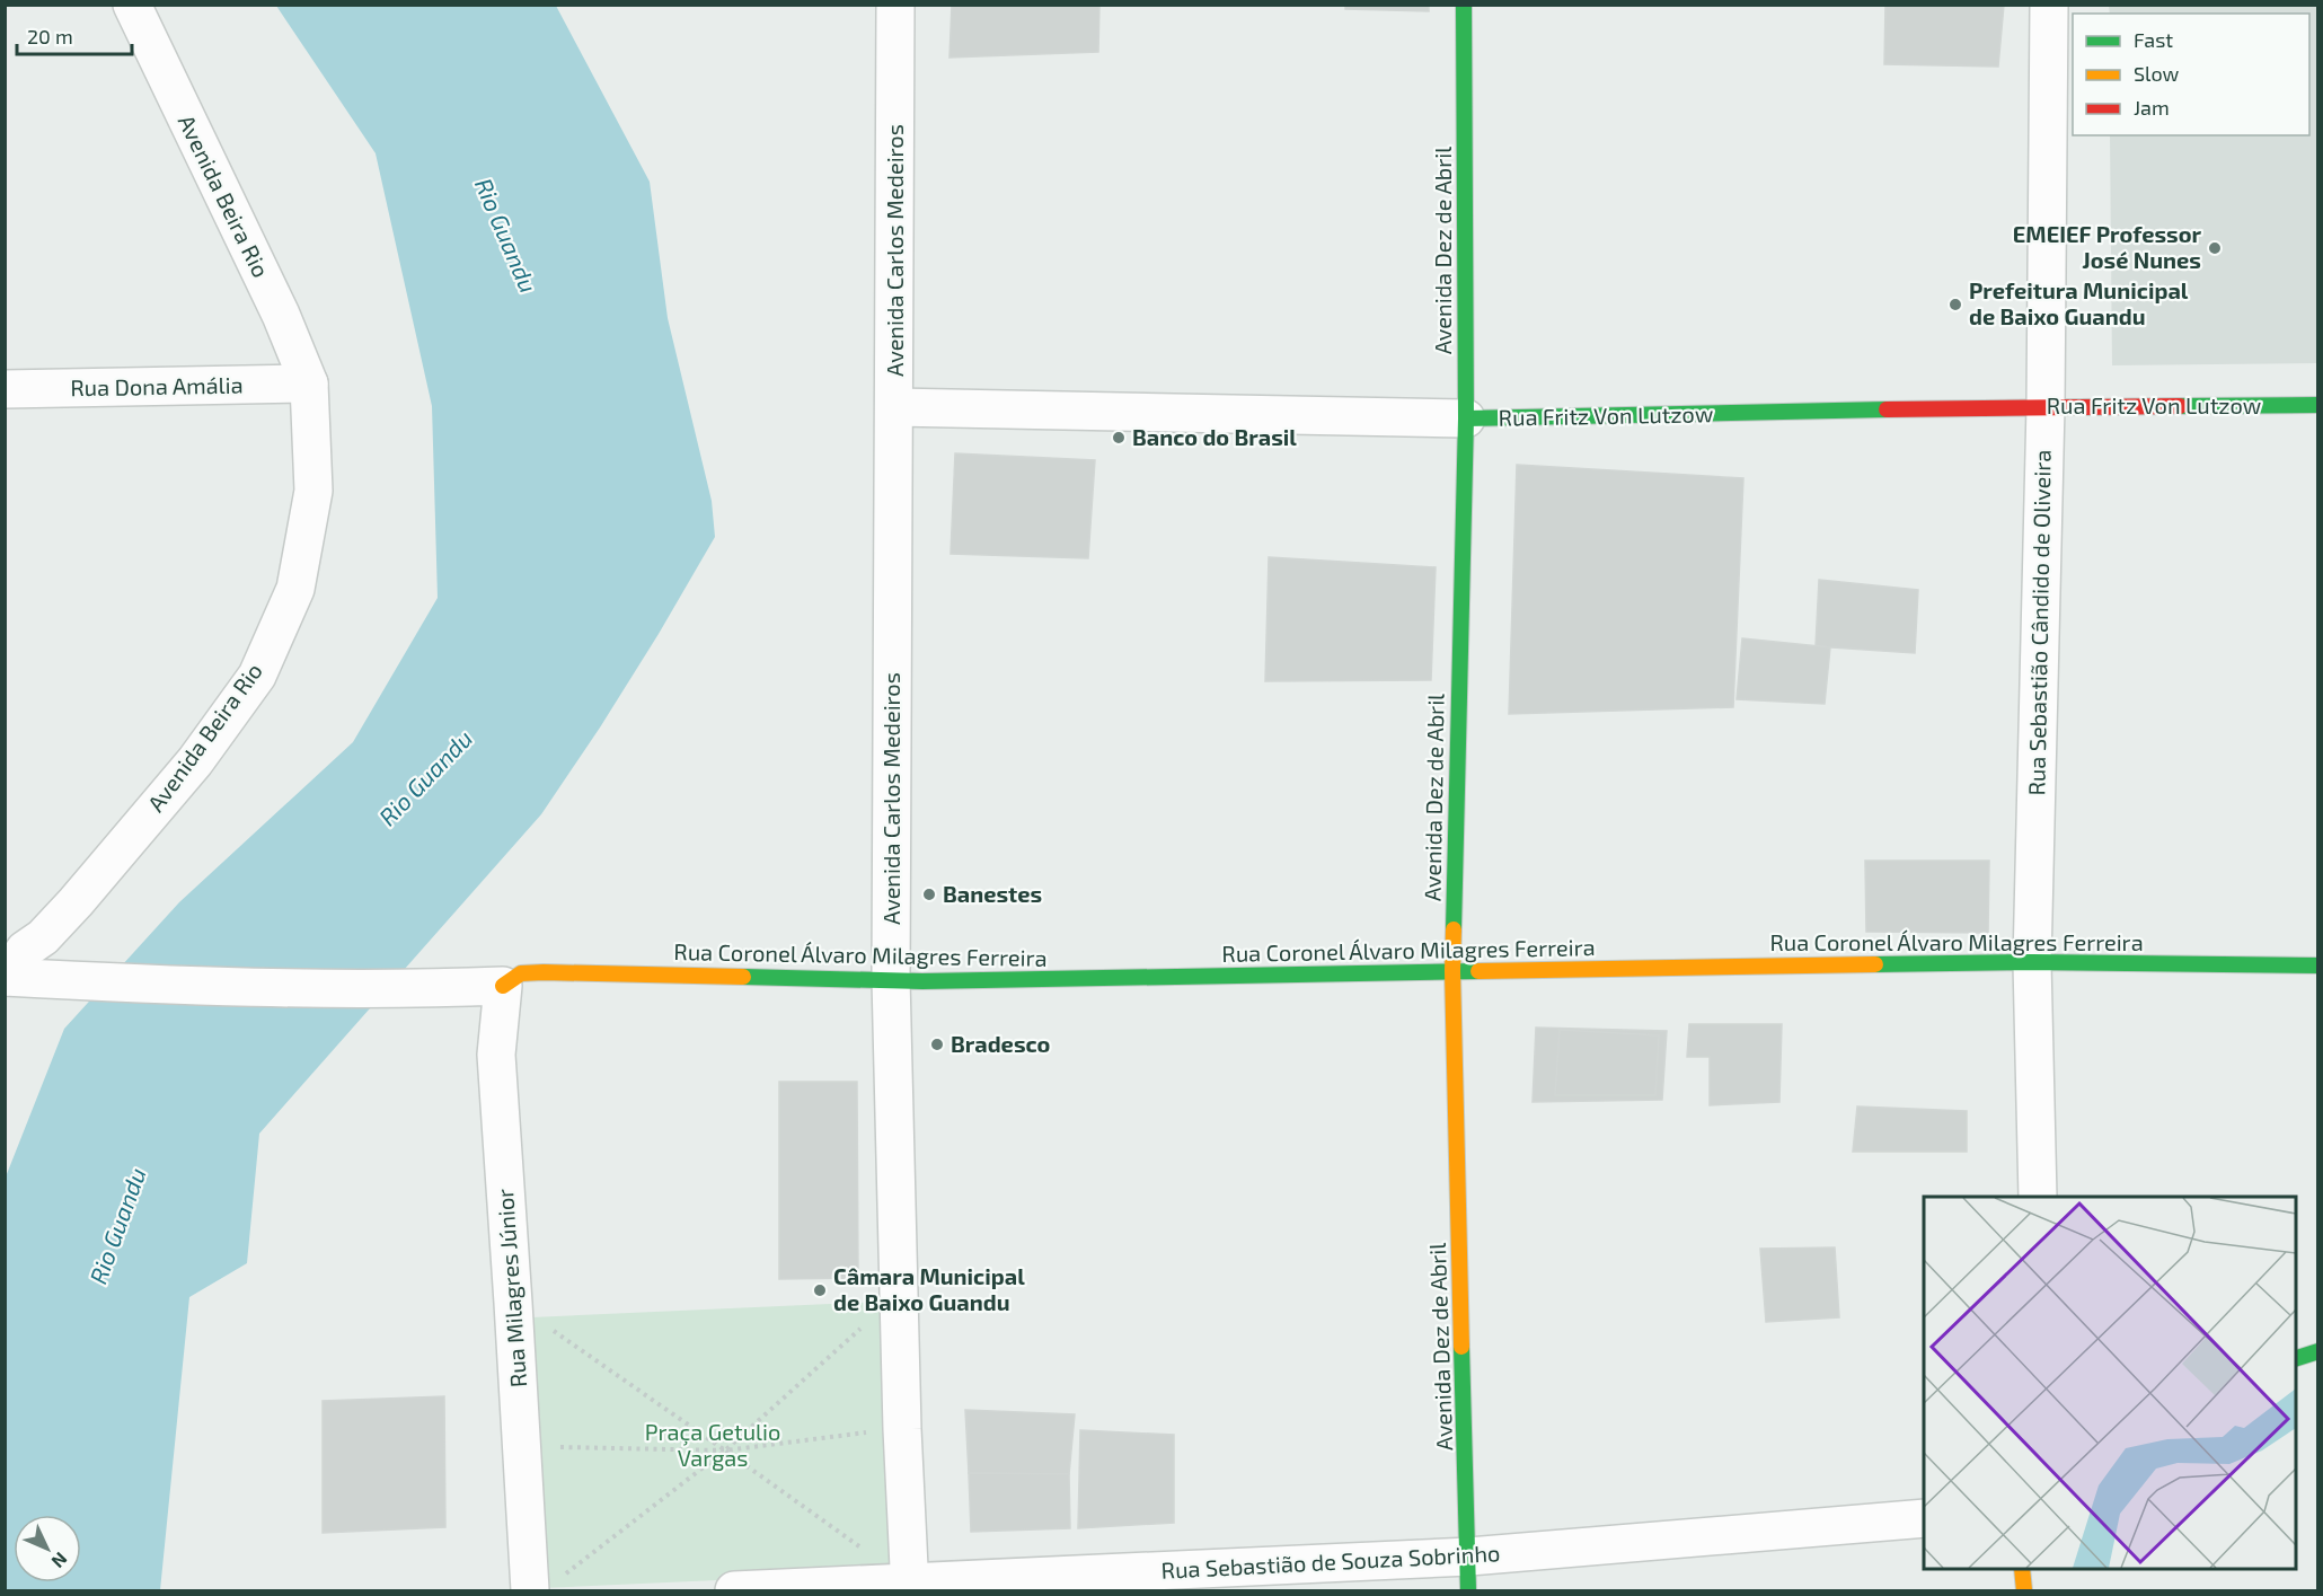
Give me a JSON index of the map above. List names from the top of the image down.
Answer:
{
  "streets": {
    "street": [
      "Avenida Beira Rio",
      "Avenida Carlos Medeiros",
      "Avenida Dez de Abril",
      "Rua Dona Amália",
      "Rua Fritz Von Lutzow",
      "Rua Sebastião Cândido de Oliveira",
      "Rua Coronel Álvaro Milagres Ferreira",
      "Rua Milagres Júnior",
      "Rua Sebastião de Souza Sobrinho"
    ]
  },
  "crossings": [
    ["Avenida Beira Rio", "Rua Dona Amália"],
    ["Avenida Carlos Medeiros", "Rua Fritz Von Lutzow"],
    ["Avenida Carlos Medeiros", "Rua Coronel Álvaro Milagres Ferreira"],
    ["Avenida Carlos Medeiros", "Rua Sebastião de Souza Sobrinho"],
    ["Avenida Dez de Abril", "Rua Fritz Von Lutzow"],
    ["Avenida Dez de Abril", "Rua Coronel Álvaro Milagres Ferreira"],
    ["Avenida Dez de Abril", "Rua Sebastião de Souza Sobrinho"],
    ["Rua Fritz Von Lutzow", "Rua Sebastião Cândido de Oliveira"],
    ["Rua Sebastião Cândido de Oliveira", "Rua Coronel Álvaro Milagres Ferreira"],
    ["Rua Coronel Álvaro Milagres Ferreira", "Rua Milagres Júnior"]
  ],
  "water": ["Rio Guandu"],
  "parks": ["Praça Getulio Vargas"],
  "places": [
    "EMEIEF Professor José Nunes",
    "Prefeitura Municipal de Baixo Guandu",
    "Banco do Brasil",
    "Banestes",
    "Bradesco",
    "Câmara Municipal de Baixo Guandu"
  ],
  "legend": ["Fast", "Slow", "Jam"],
  "scale_bar": "20 m",
  "north": "bottom right"
}
